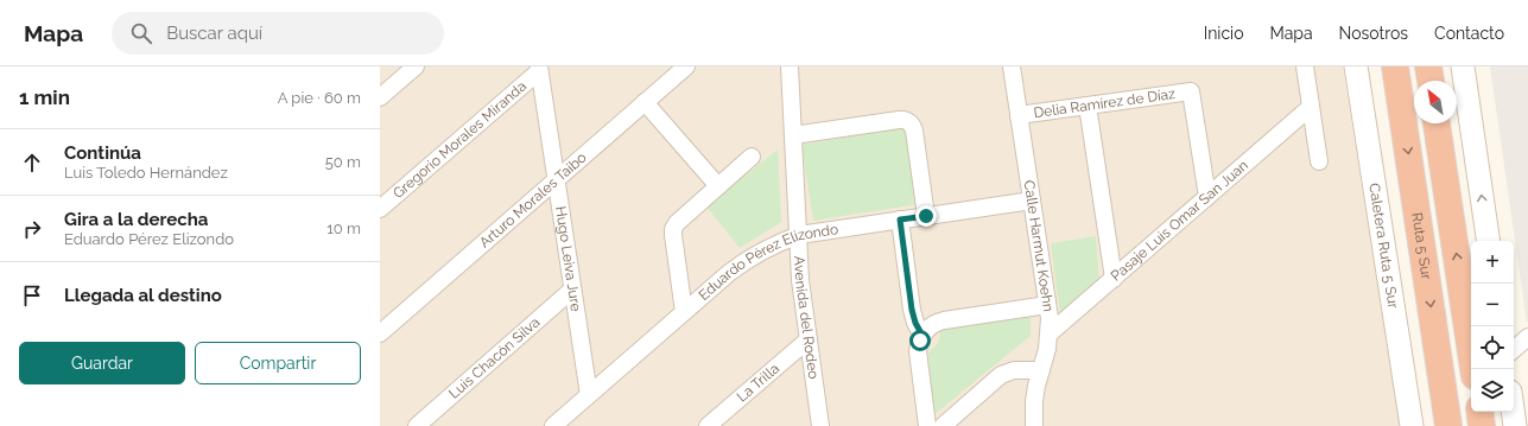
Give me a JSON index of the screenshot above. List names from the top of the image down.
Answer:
{
  "streets": {
    "highway": ["Ruta 5 Sur"],
    "main road": ["Caletera Ruta 5 Sur"],
    "street": [
      "Delia Ramírez de Díaz",
      "Gregorio Morales Miranda",
      "Arturo Morales Taibo",
      "Pasaje Luis Omar San Juan",
      "Calle Harmut Koehn",
      "Hugo Leiva Jure",
      "Eduardo Pérez Elizondo",
      "Avenida del Rodeo",
      "Luis Chacón Silva",
      "La Trilla"
    ]
  },
  "crossings": [
    ["Delia Ramírez de Díaz", "Pasaje Luis Omar San Juan"],
    ["Delia Ramírez de Díaz", "Calle Harmut Koehn"],
    ["Gregorio Morales Miranda", "Hugo Leiva Jure"],
    ["Arturo Morales Taibo", "Hugo Leiva Jure"],
    ["Pasaje Luis Omar San Juan", "Calle Harmut Koehn"],
    ["Calle Harmut Koehn", "Eduardo Pérez Elizondo"],
    ["Hugo Leiva Jure", "Eduardo Pérez Elizondo"],
    ["Hugo Leiva Jure", "Luis Chacón Silva"],
    ["Eduardo Pérez Elizondo", "Avenida del Rodeo"],
    ["Avenida del Rodeo", "La Trilla"]
  ],
  "north": "top left",
  "page": {
    "header": "Mapa",
    "search": "Buscar aquí",
    "nav": [
      "Inicio",
      "Mapa",
      "Nosotros",
      "Contacto"
    ],
    "heading": ["1 min", "A pie · 60 m"],
    "list": [
      ["Continúa", "Luis Toledo Hernández", "50 m"],
      ["Gira a la derecha", "Eduardo Pérez Elizondo", "10 m"],
      "Llegada al destino"
    ],
    "map_buttons": ["+", "−"],
    "buttons": ["Guardar", "Compartir"]
  }
}
